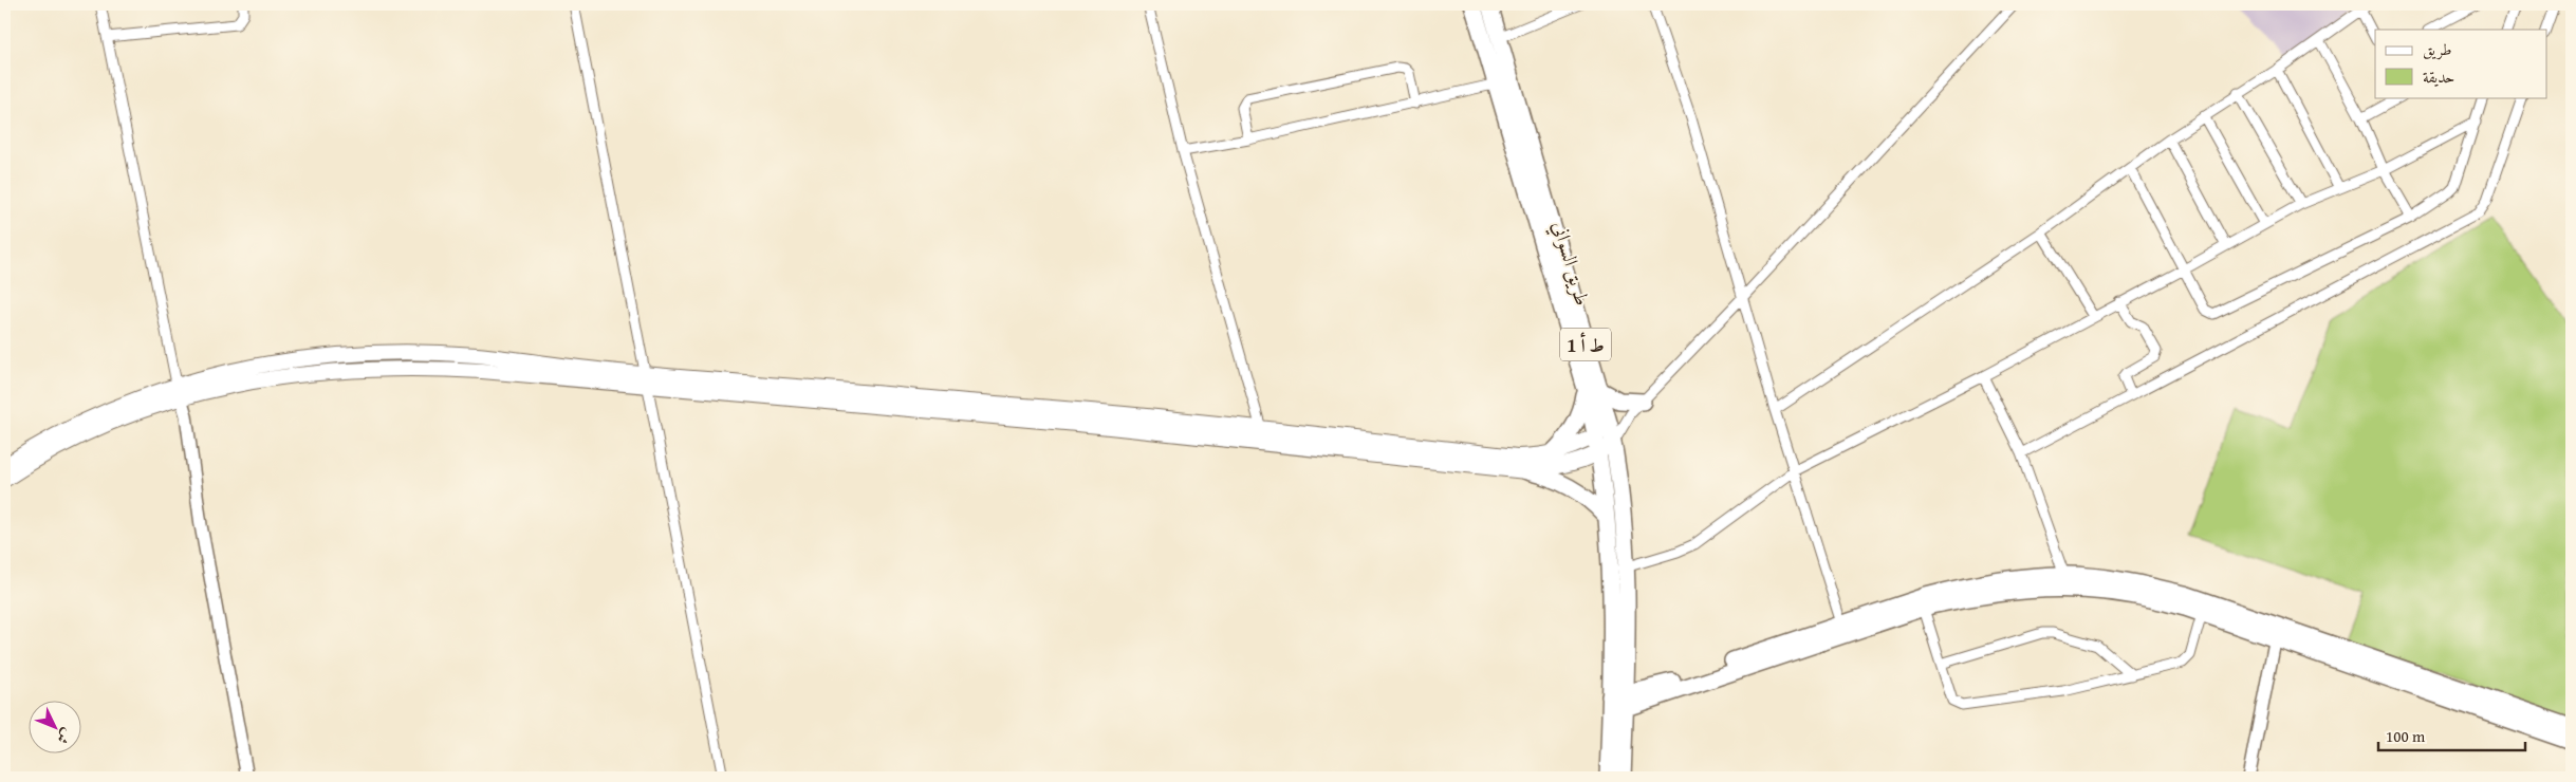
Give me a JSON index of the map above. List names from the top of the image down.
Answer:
{
  "streets": {
    "highway": ["طريق السواني", "ط أ 1"]
  },
  "legend": ["طريق", "حديقة"],
  "scale_bar": "100 m",
  "north": "bottom right"
}
